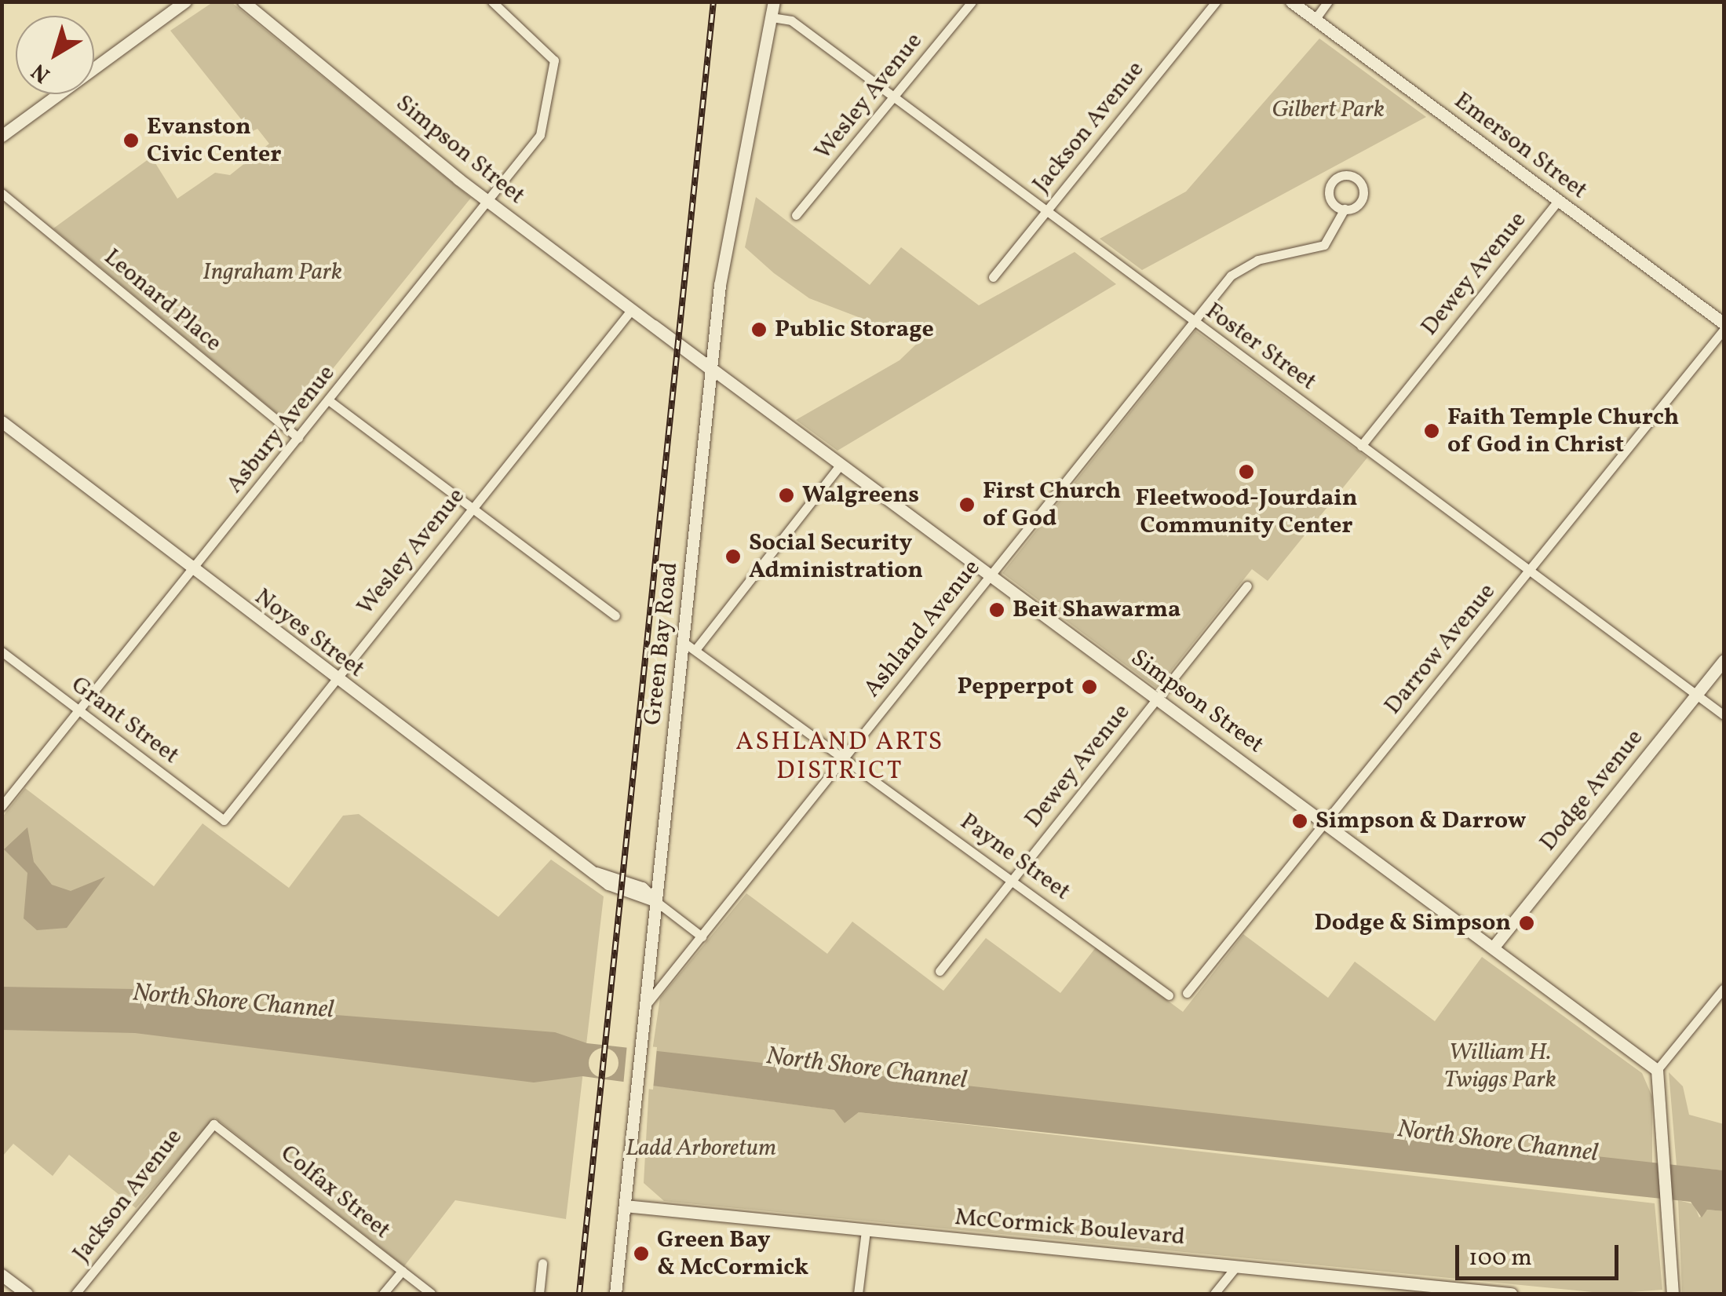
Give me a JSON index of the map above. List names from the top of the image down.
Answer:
{
  "streets": {
    "street": [
      "Wesley Avenue",
      "Jackson Avenue",
      "Emerson Street",
      "Simpson Street",
      "Dewey Avenue",
      "Leonard Place",
      "Foster Street",
      "Asbury Avenue",
      "Ashland Avenue",
      "Noyes Street",
      "Green Bay Road",
      "Darrow Avenue",
      "Grant Street",
      "Dodge Avenue",
      "Payne Street",
      "Colfax Street",
      "McCormick Boulevard"
    ]
  },
  "crossings": [
    ["Wesley Avenue", "Simpson Street"],
    ["Wesley Avenue", "Foster Street"],
    ["Wesley Avenue", "Noyes Street"],
    ["Wesley Avenue", "Grant Street"],
    ["Jackson Avenue", "Foster Street"],
    ["Jackson Avenue", "Colfax Street"],
    ["Emerson Street", "Dewey Avenue"],
    ["Emerson Street", "Darrow Avenue"],
    ["Simpson Street", "Dewey Avenue"],
    ["Simpson Street", "Asbury Avenue"],
    ["Simpson Street", "Ashland Avenue"],
    ["Simpson Street", "Green Bay Road"],
    ["Simpson Street", "Darrow Avenue"],
    ["Simpson Street", "Dodge Avenue"],
    ["Dewey Avenue", "Foster Street"],
    ["Dewey Avenue", "Payne Street"],
    ["Leonard Place", "Asbury Avenue"],
    ["Foster Street", "Ashland Avenue"],
    ["Foster Street", "Green Bay Road"],
    ["Foster Street", "Darrow Avenue"],
    ["Foster Street", "Dodge Avenue"],
    ["Asbury Avenue", "Noyes Street"],
    ["Asbury Avenue", "Grant Street"],
    ["Ashland Avenue", "Noyes Street"],
    ["Ashland Avenue", "Green Bay Road"],
    ["Ashland Avenue", "Payne Street"],
    ["Noyes Street", "Green Bay Road"],
    ["Green Bay Road", "Payne Street"],
    ["Green Bay Road", "McCormick Boulevard"]
  ],
  "districts": ["ASHLAND ARTS DISTRICT"],
  "water": ["North Shore Channel"],
  "parks": [
    "Gilbert Park",
    "Ingraham Park",
    "William H. Twiggs Park",
    "Ladd Arboretum"
  ],
  "places": [
    "Evanston Civic Center",
    "Public Storage",
    "Faith Temple Church of God in Christ",
    "Fleetwood-Jourdain Community Center",
    "Walgreens",
    "First Church of God",
    "Social Security Administration",
    "Beit Shawarma",
    "Pepperpot",
    "Simpson & Darrow",
    "Dodge & Simpson",
    "Green Bay & McCormick"
  ],
  "scale_bar": "100 m",
  "north": "bottom left"
}
